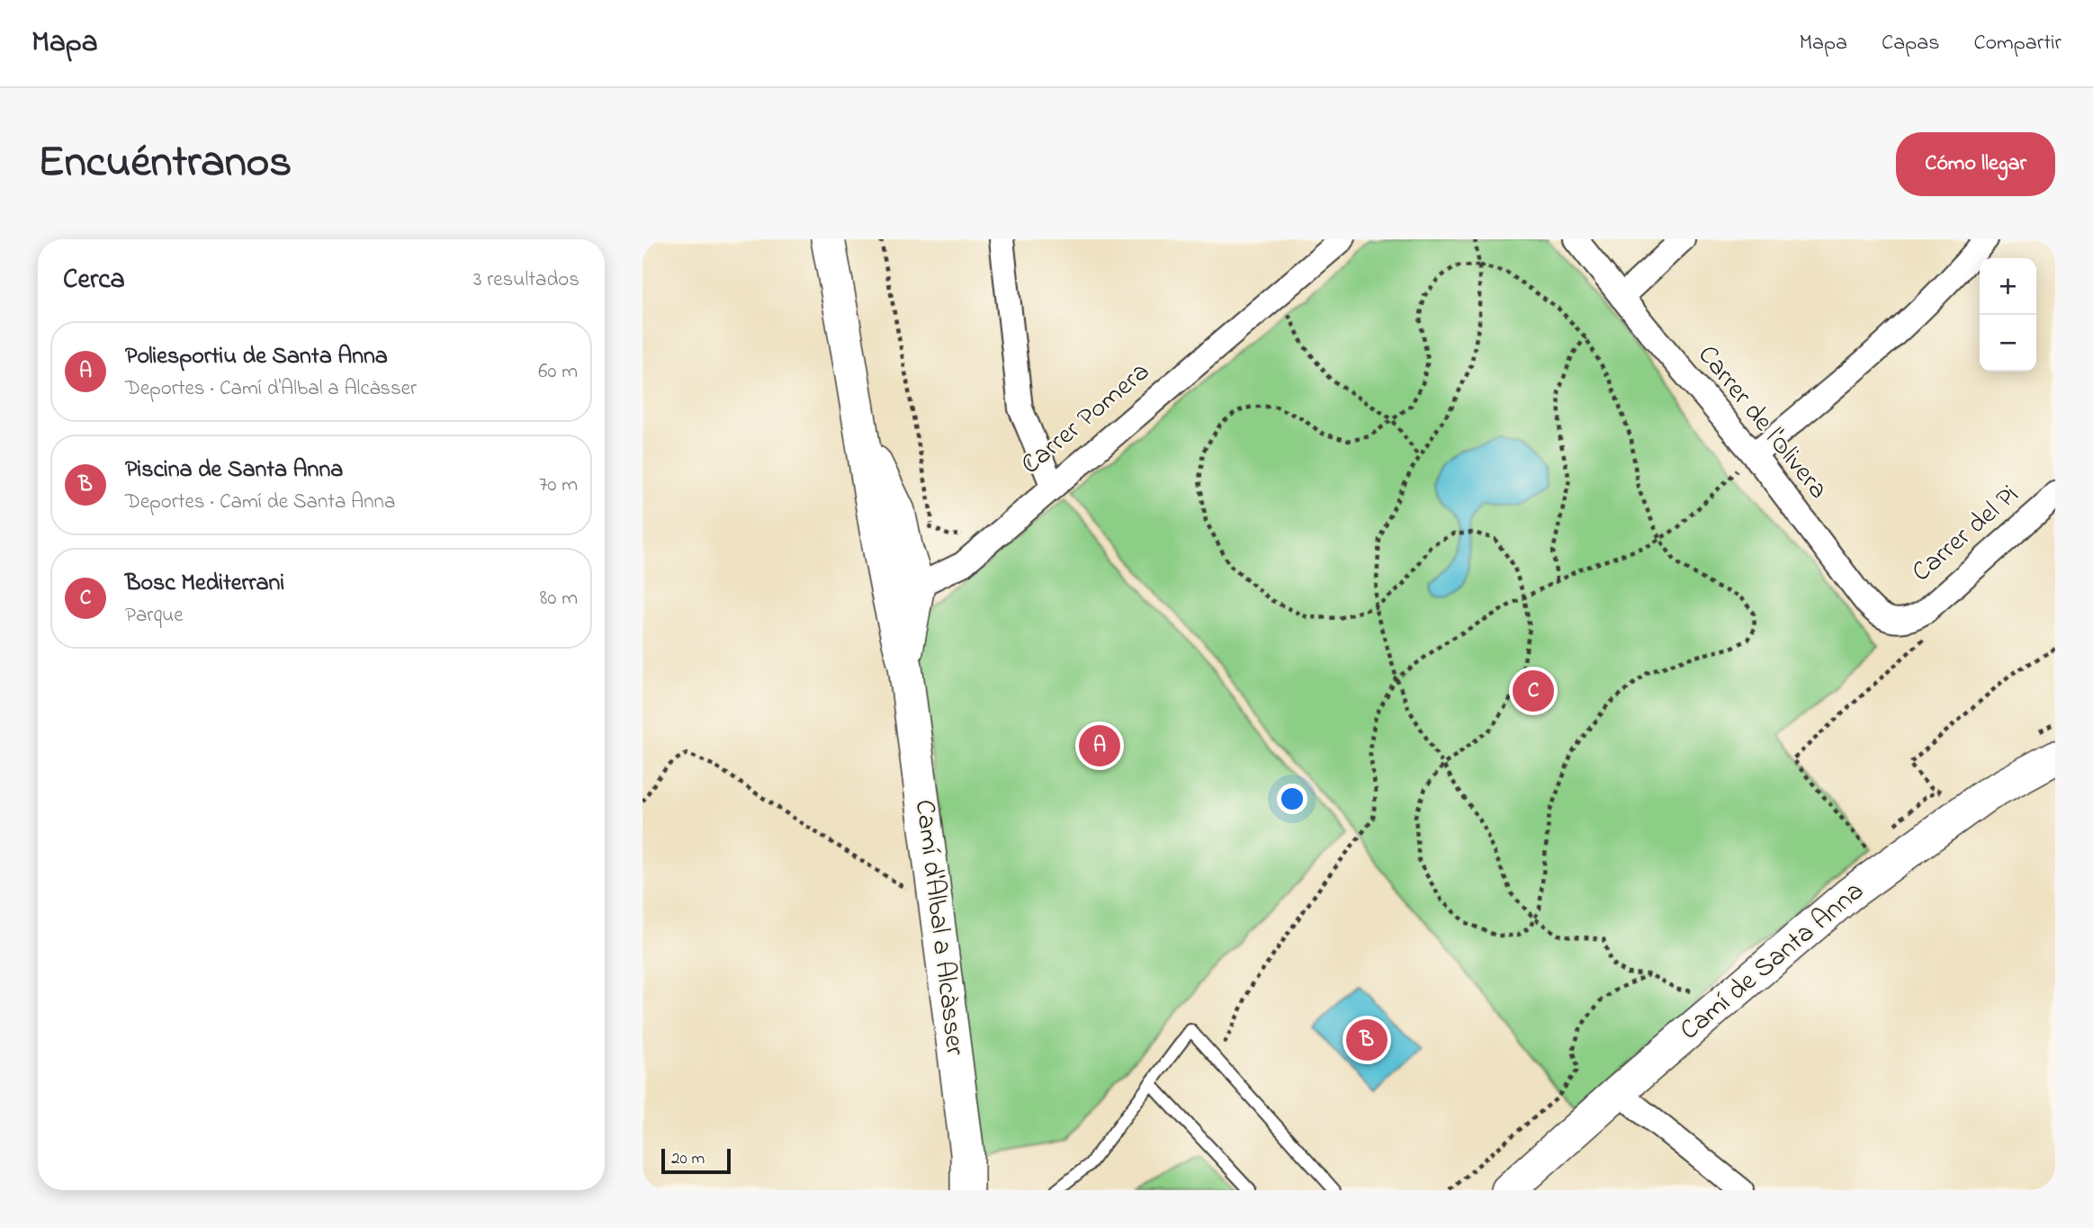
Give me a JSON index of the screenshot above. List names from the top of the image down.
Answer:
{
  "streets": {
    "street": [
      "Carrer Pomera",
      "Carrer de l'Olivera",
      "Carrer del Pi",
      "Camí d'Albal a Alcàsser",
      "Camí de Santa Anna"
    ]
  },
  "crossings": [
    ["Carrer Pomera", "Camí d'Albal a Alcàsser"],
    ["Carrer de l'Olivera", "Carrer del Pi"]
  ],
  "scale_bar": "20 m",
  "page": {
    "header": "Mapa",
    "nav": ["Mapa", "Capas", "Compartir"],
    "title": "Encuéntranos",
    "buttons": "Cómo llegar",
    "heading": ["Cerca", "3 resultados"],
    "map_buttons": ["+", "−"],
    "list": [
      {
        "mark": "A",
        "name": "Poliesportiu de Santa Anna",
        "note": "Deportes · Camí d'Albal a Alcàsser",
        "value": "60 m"
      },
      {
        "mark": "B",
        "name": "Piscina de Santa Anna",
        "note": "Deportes · Camí de Santa Anna",
        "value": "70 m"
      },
      {
        "mark": "C",
        "name": "Bosc Mediterrani",
        "note": "Parque",
        "value": "80 m"
      }
    ],
    "pins": ["C", "A", "B"],
    "scale": "20 m"
  }
}
